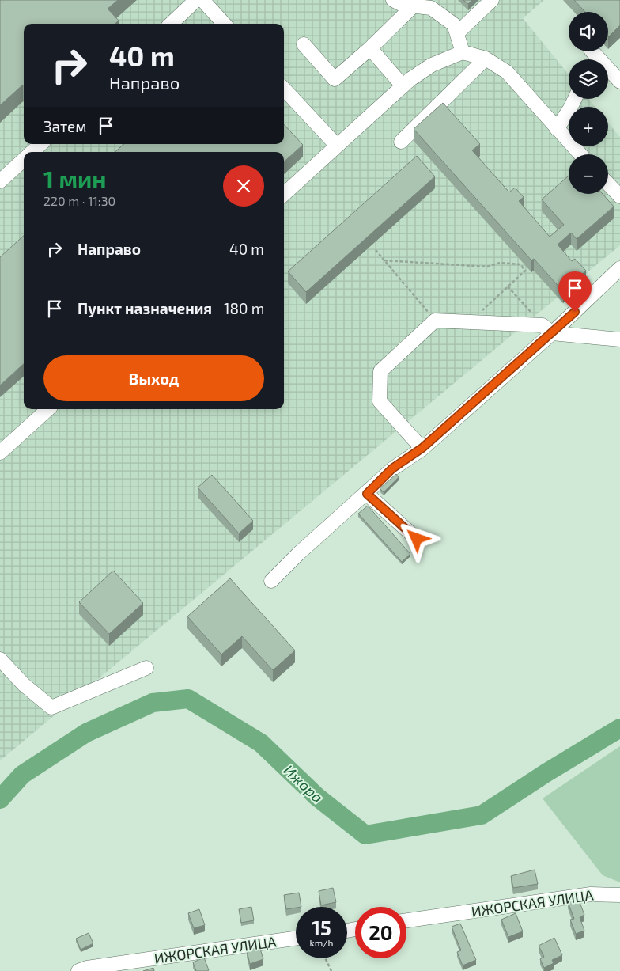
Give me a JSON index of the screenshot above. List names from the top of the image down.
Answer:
{
  "streets": {
    "street": ["ИЖОРСКАЯ УЛИЦА"]
  },
  "water": ["Ижора"],
  "page": {
    "map_buttons": ["+", "−"],
    "turn": ["40 m", "Направо"],
    "then": "Затем",
    "heading": ["1 мин", "220 m · 11:30"],
    "list": [
      {
        "name": "Направо",
        "value": "40 m"
      },
      {
        "name": "Пункт назначения",
        "value": "180 m"
      }
    ],
    "buttons": "Выход",
    "speed": "15 km/h",
    "limit": "20"
  }
}
